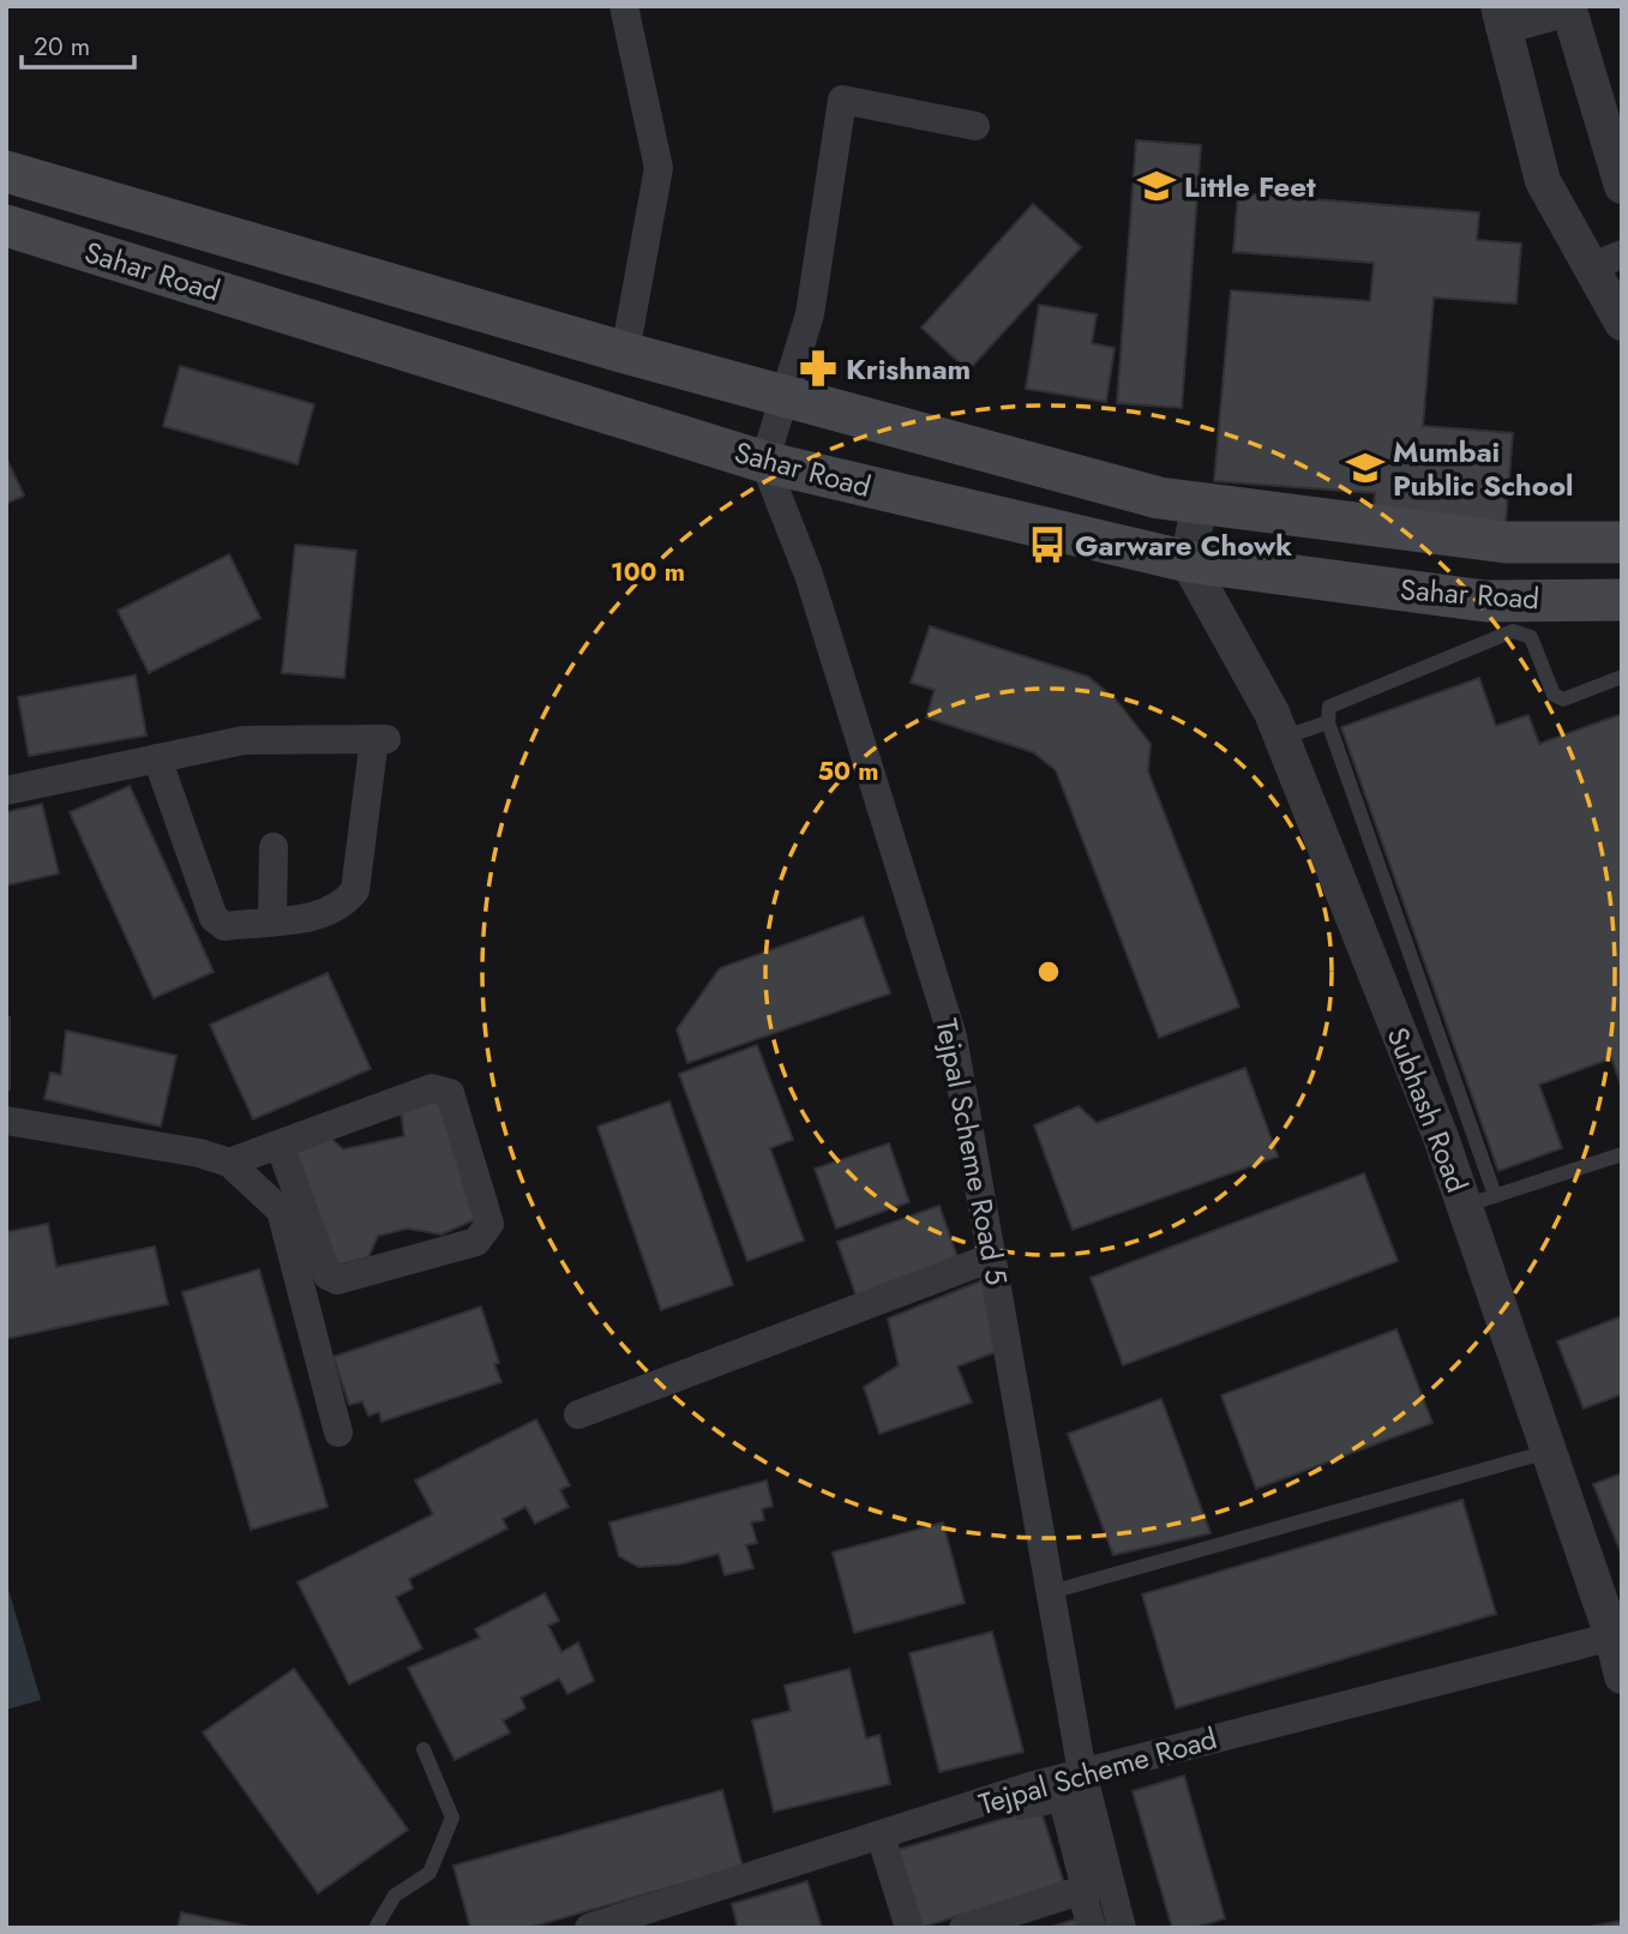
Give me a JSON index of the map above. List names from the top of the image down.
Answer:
{
  "streets": {
    "main road": ["Sahar Road"],
    "street": ["Subhash Road", "Tejpal Scheme Road 5", "Tejpal Scheme Road"]
  },
  "crossings": [
    ["Sahar Road", "Subhash Road"],
    ["Sahar Road", "Tejpal Scheme Road 5"],
    ["Subhash Road", "Tejpal Scheme Road"],
    ["Tejpal Scheme Road 5", "Tejpal Scheme Road"]
  ],
  "places": {
    "school or university": ["Little Feet", "Mumbai Public School"],
    "pharmacy": ["Krishnam"],
    "bus stop": ["Garware Chowk"]
  },
  "scale_bar": "20 m",
  "rings": ["100 m", "50 m"]
}
